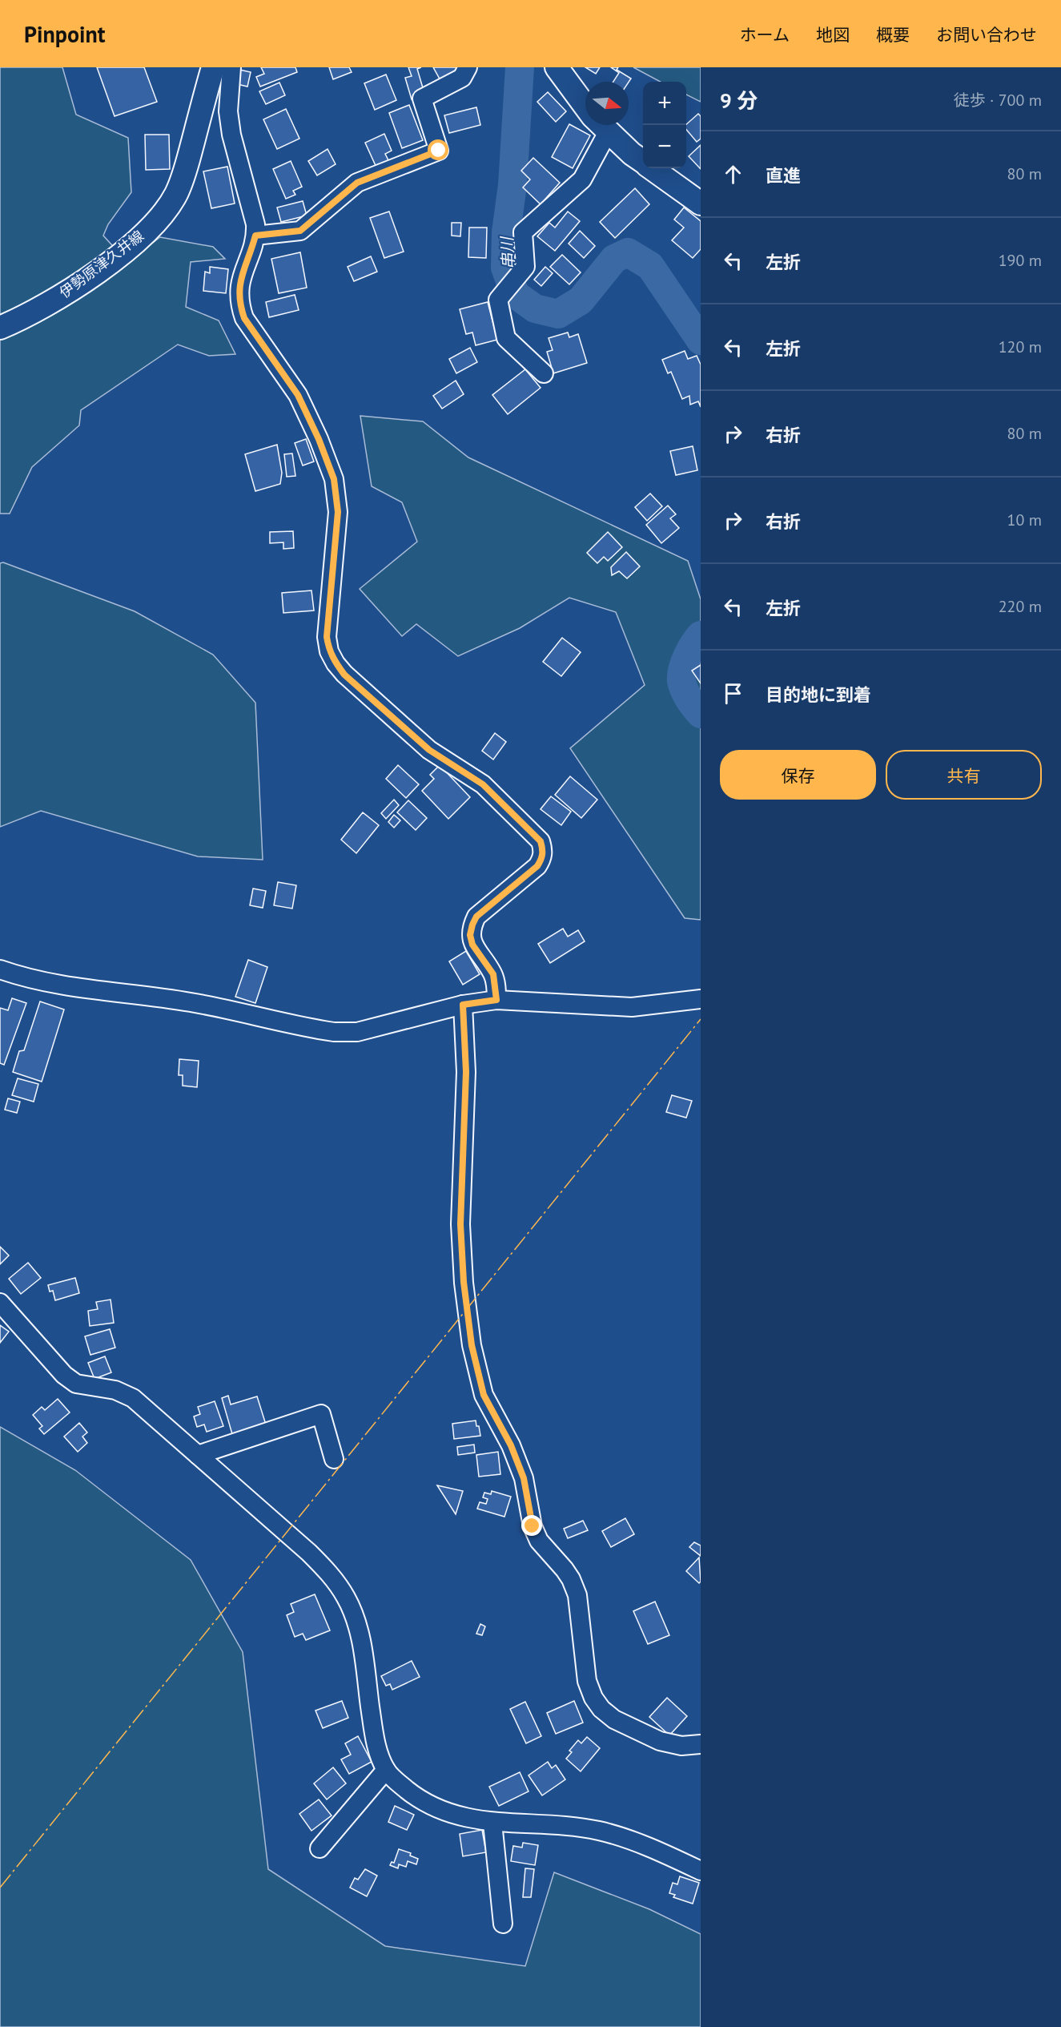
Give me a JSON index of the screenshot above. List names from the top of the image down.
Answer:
{
  "streets": {
    "main road": ["伊勢原津久井線"]
  },
  "water": ["串川"],
  "north": "right",
  "page": {
    "header": "Pinpoint",
    "nav": [
      "ホーム",
      "地図",
      "概要",
      "お問い合わせ"
    ],
    "heading": ["9 分", "徒歩 · 700 m"],
    "map_buttons": ["+", "−"],
    "list": [
      ["直進", "80 m"],
      ["左折", "190 m"],
      ["左折", "120 m"],
      ["右折", "80 m"],
      ["右折", "10 m"],
      ["左折", "220 m"],
      "目的地に到着"
    ],
    "buttons": ["保存", "共有"]
  }
}
